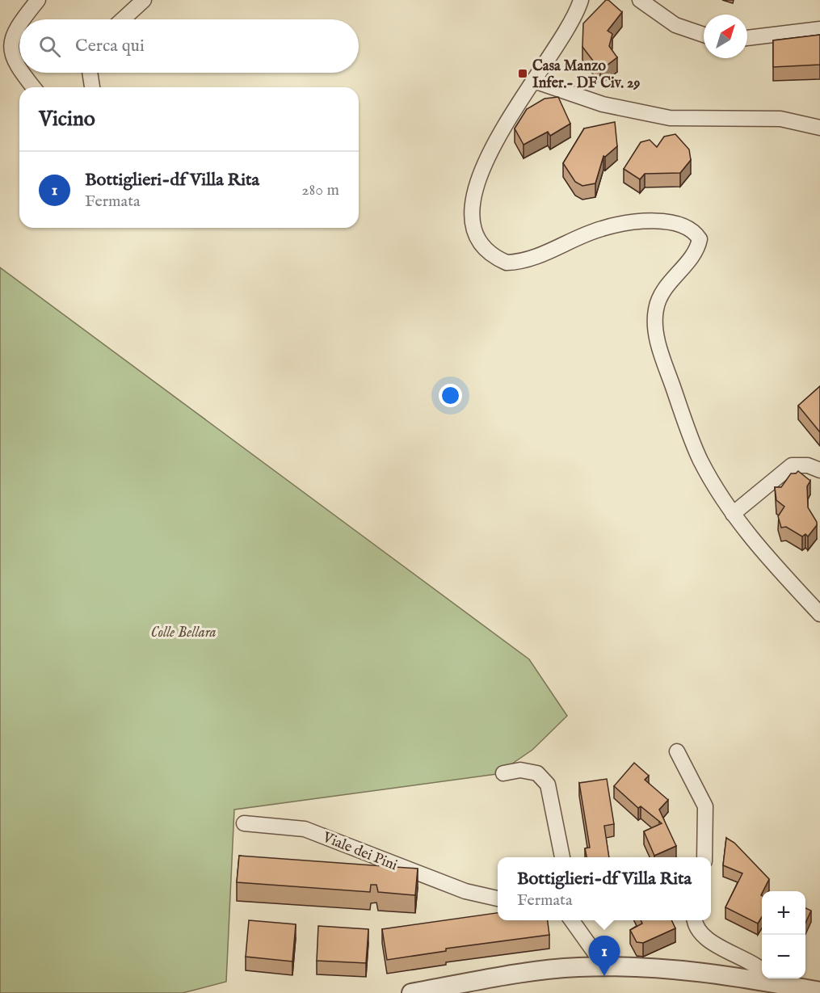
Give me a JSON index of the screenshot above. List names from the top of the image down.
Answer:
{
  "streets": {
    "street": ["Viale dei Pini"]
  },
  "parks": ["Colle Bellara"],
  "places": {
    "transit": ["Casa Manzo Infer.- DF Civ. 29"]
  },
  "north": "top right",
  "page": {
    "search": "Cerca qui",
    "heading": "Vicino",
    "list": [
      {
        "mark": "1",
        "name": "Bottiglieri-df Villa Rita",
        "note": "Fermata",
        "value": "280 m"
      }
    ],
    "popup": ["Bottiglieri-df Villa Rita", "Fermata"],
    "map_buttons": ["+", "−"],
    "pins": "1"
  }
}
